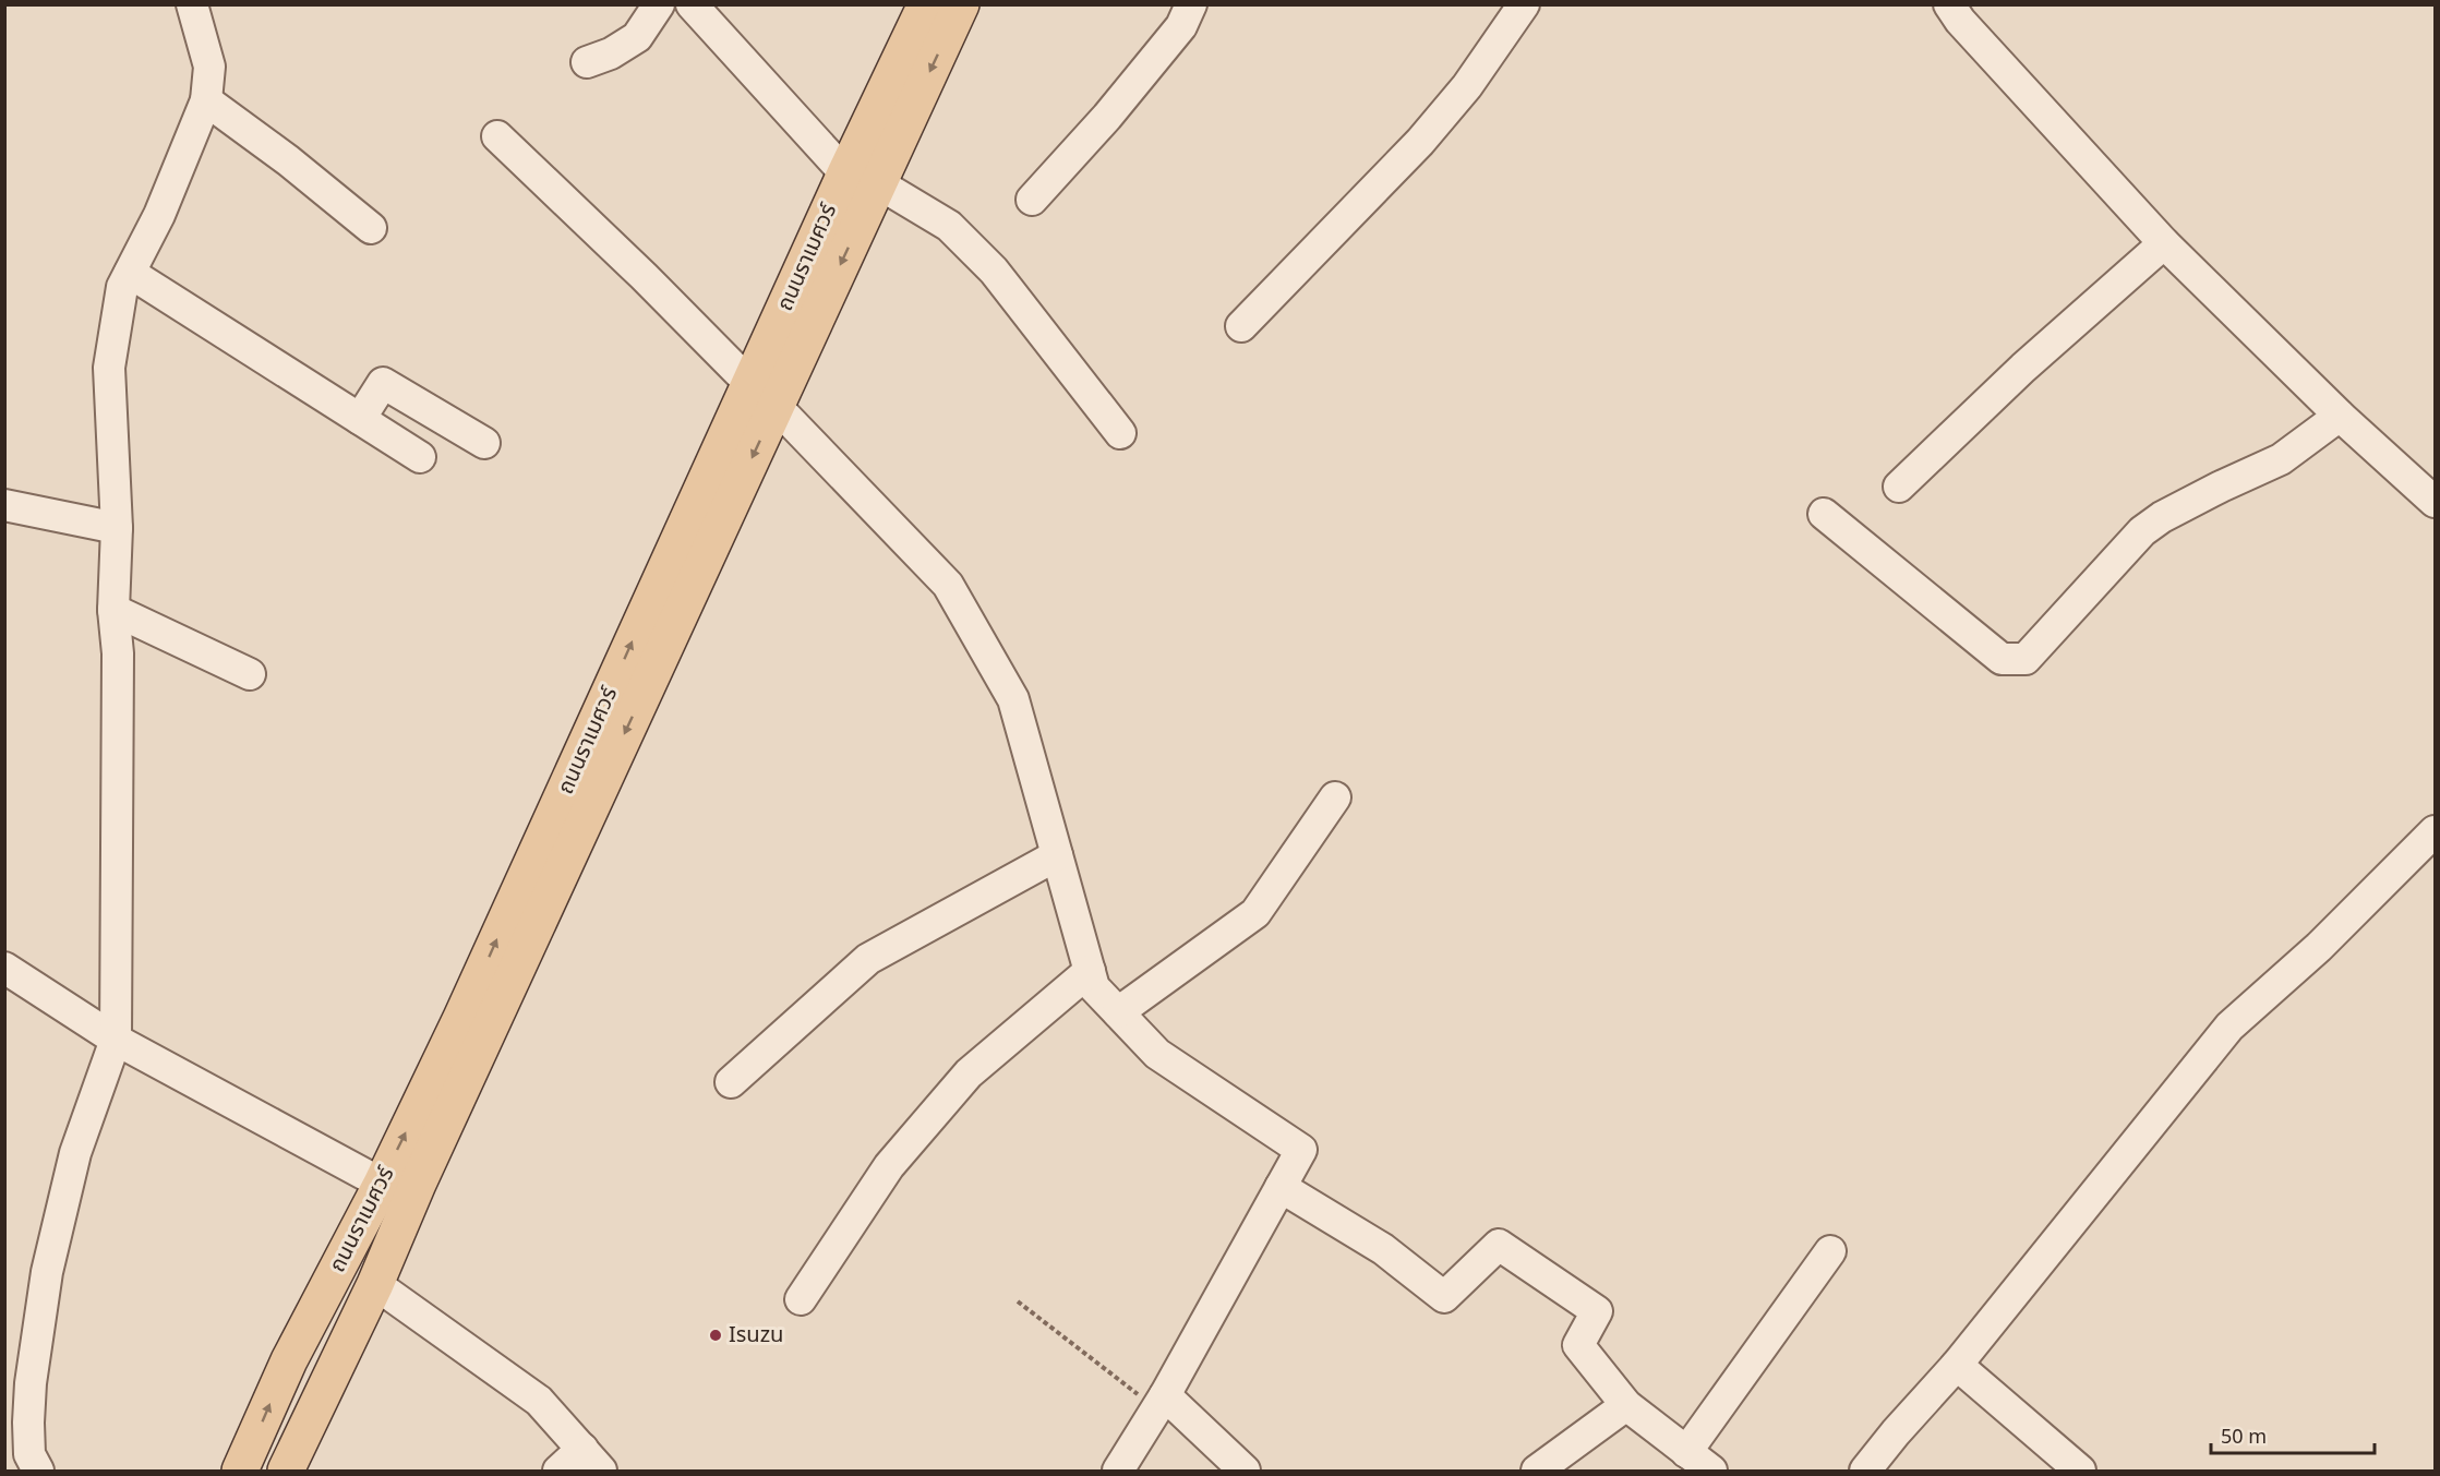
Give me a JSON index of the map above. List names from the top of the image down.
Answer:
{
  "streets": {
    "main road": ["ถนนราเมศวร์"]
  },
  "places": ["Isuzu"],
  "scale_bar": "50 m"
}
